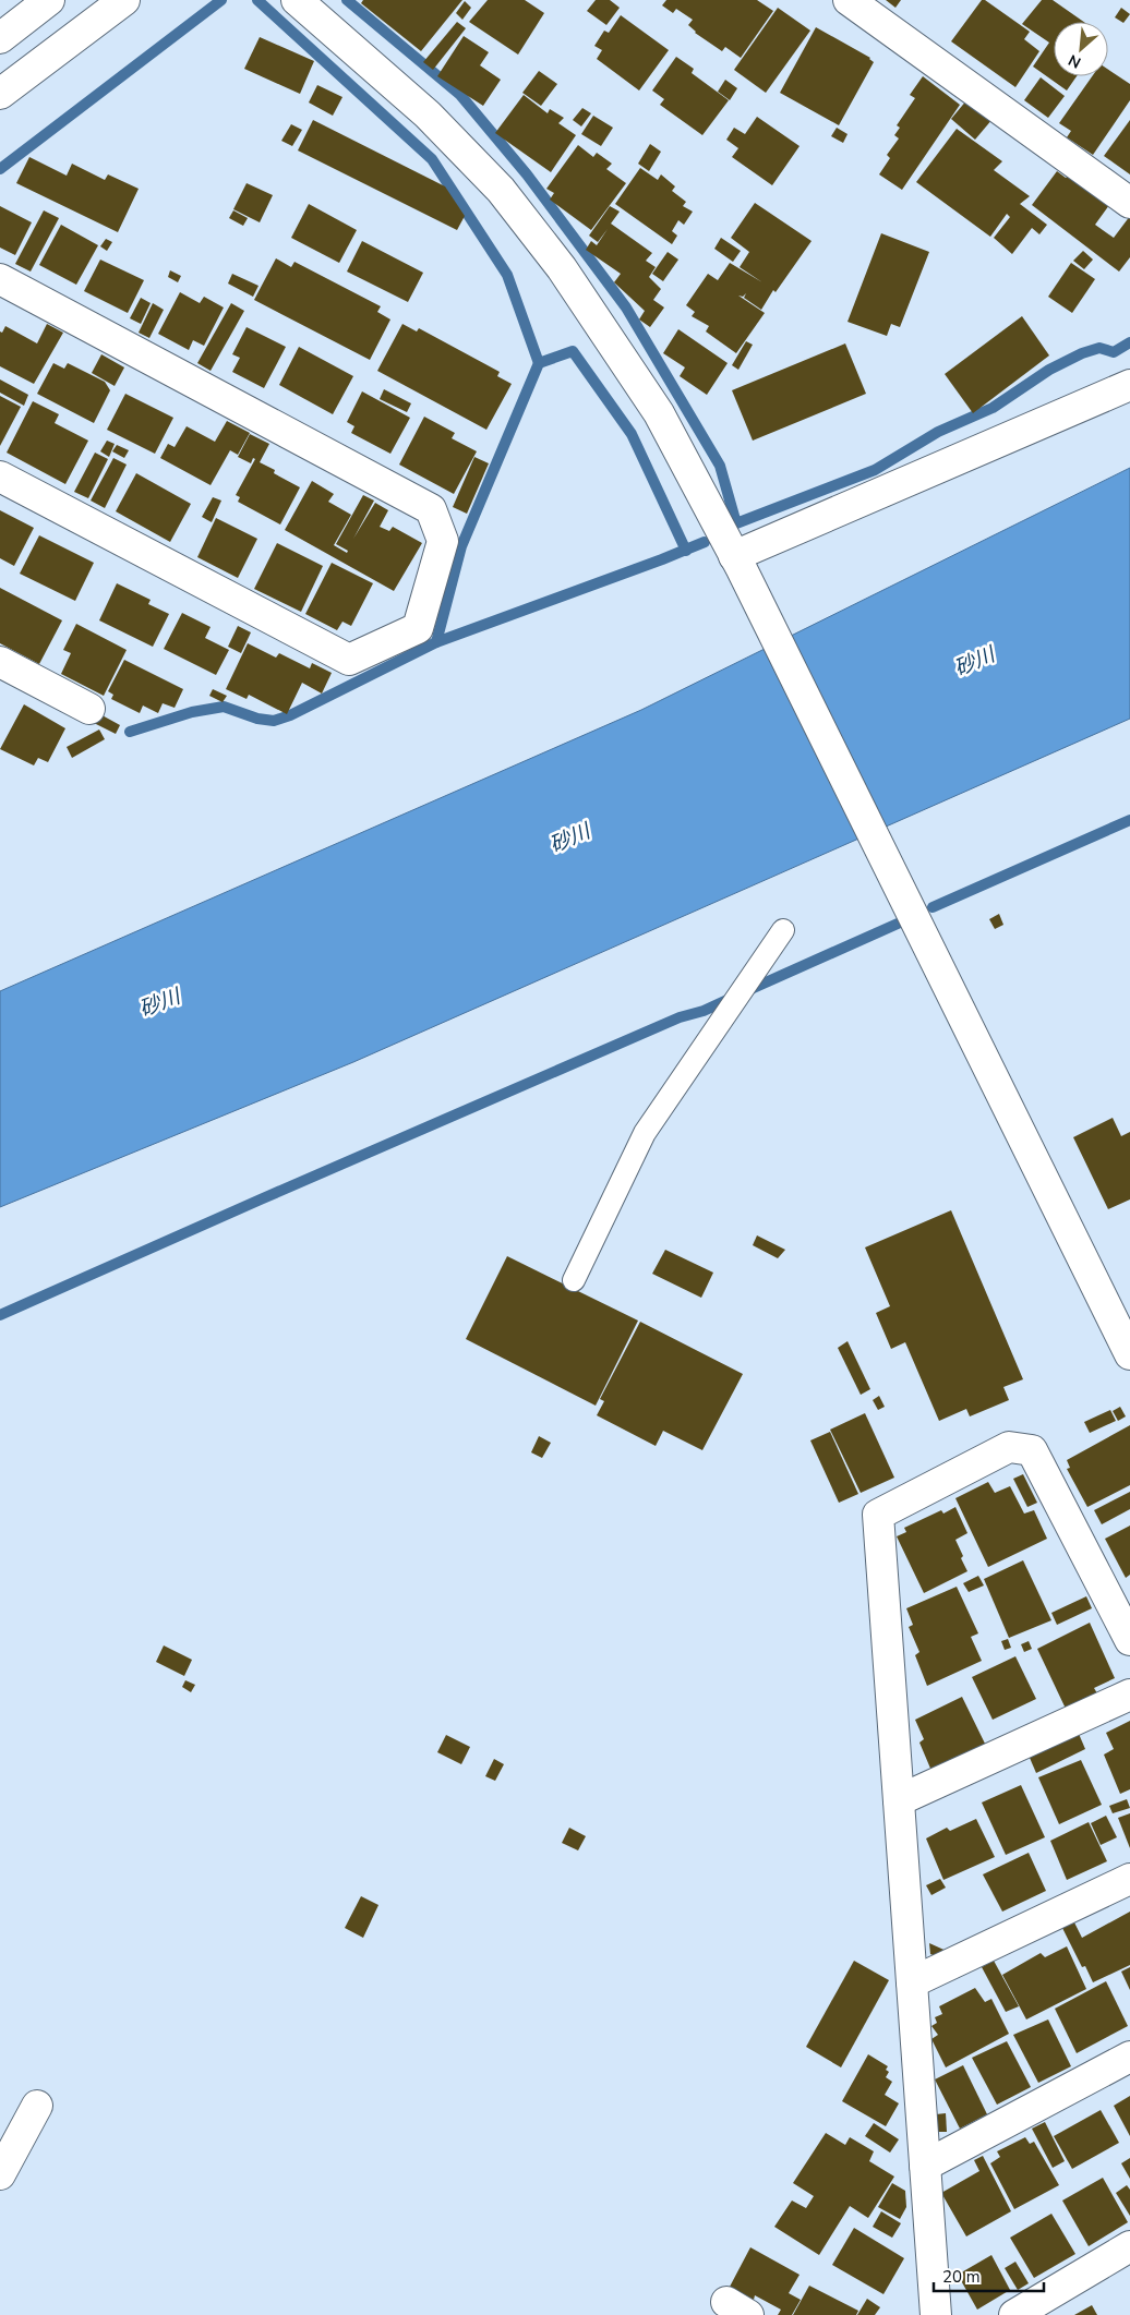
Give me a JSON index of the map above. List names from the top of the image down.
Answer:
{
  "water": ["砂川"],
  "scale_bar": "20 m",
  "north": "bottom left"
}
